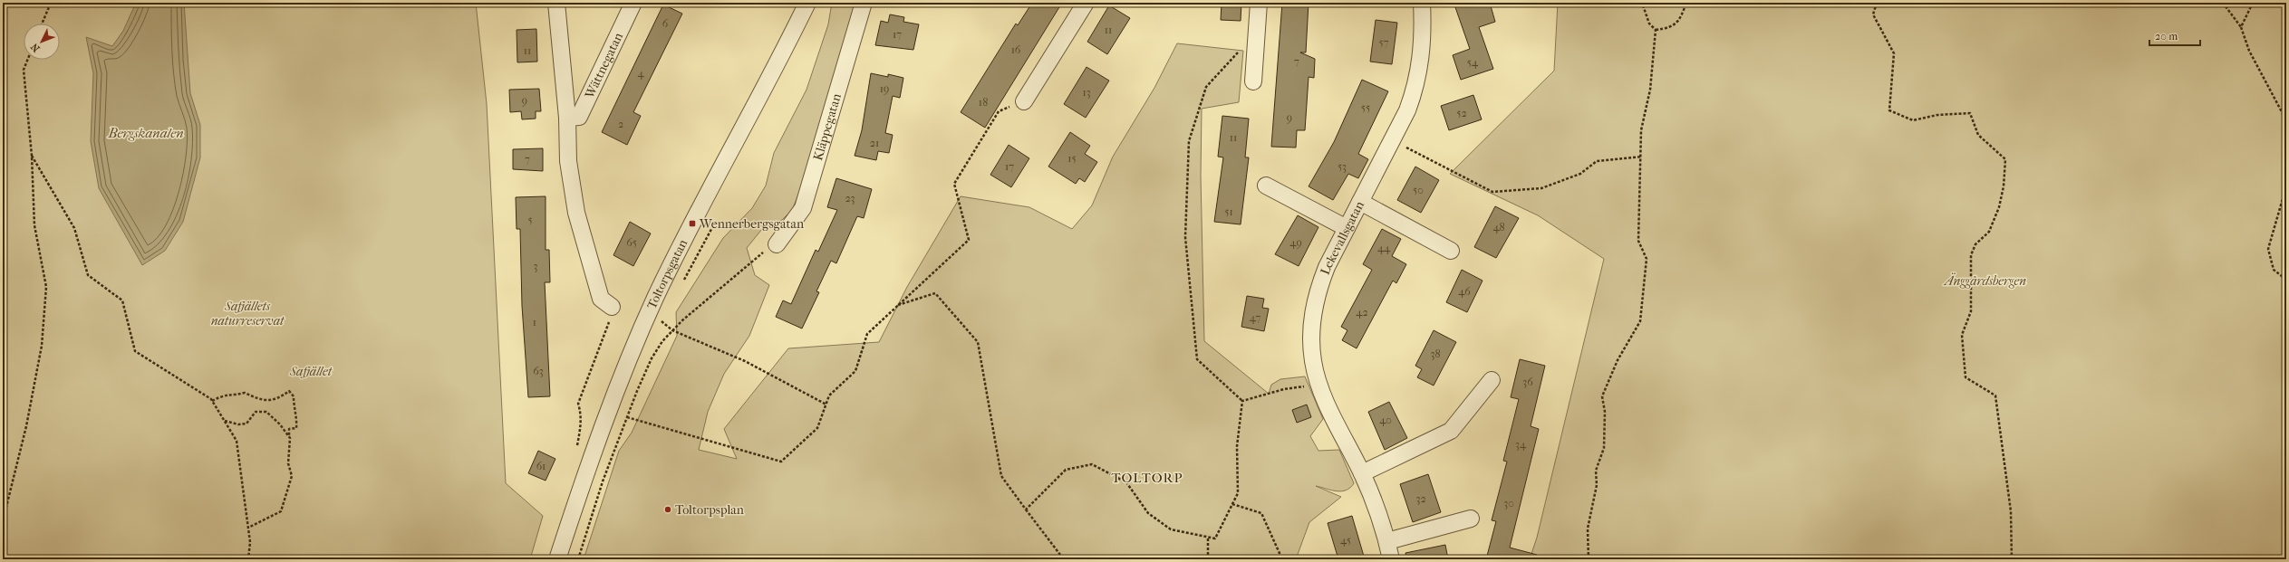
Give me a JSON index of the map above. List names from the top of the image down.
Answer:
{
  "streets": {
    "street": [
      "Wättnegatan",
      "Kläppegatan",
      "Lekevallsgatan",
      "Toltorpsgatan"
    ]
  },
  "districts": ["TOLTORP"],
  "water": ["Bergskanalen"],
  "parks": ["Änggårdsbergen", "Safjällets naturreservat", "Safjället"],
  "places": {
    "transit": ["Wennerbergsgatan"],
    "other": ["Toltorpsplan"]
  },
  "house_numbers": [
    "6",
    "11",
    "17",
    "57",
    "16",
    "11",
    "7",
    "54",
    "4",
    "19",
    "13",
    "9",
    "18",
    "55",
    "52",
    "9",
    "2",
    "11",
    "21",
    "15",
    "7",
    "17",
    "53",
    "50",
    "23",
    "51",
    "5",
    "48",
    "65",
    "49",
    "44",
    "3",
    "46",
    "42",
    "47",
    "1",
    "38",
    "63",
    "36",
    "40",
    "34",
    "61",
    "32",
    "30",
    "45"
  ],
  "scale_bar": "20 m",
  "north": "bottom left"
}
